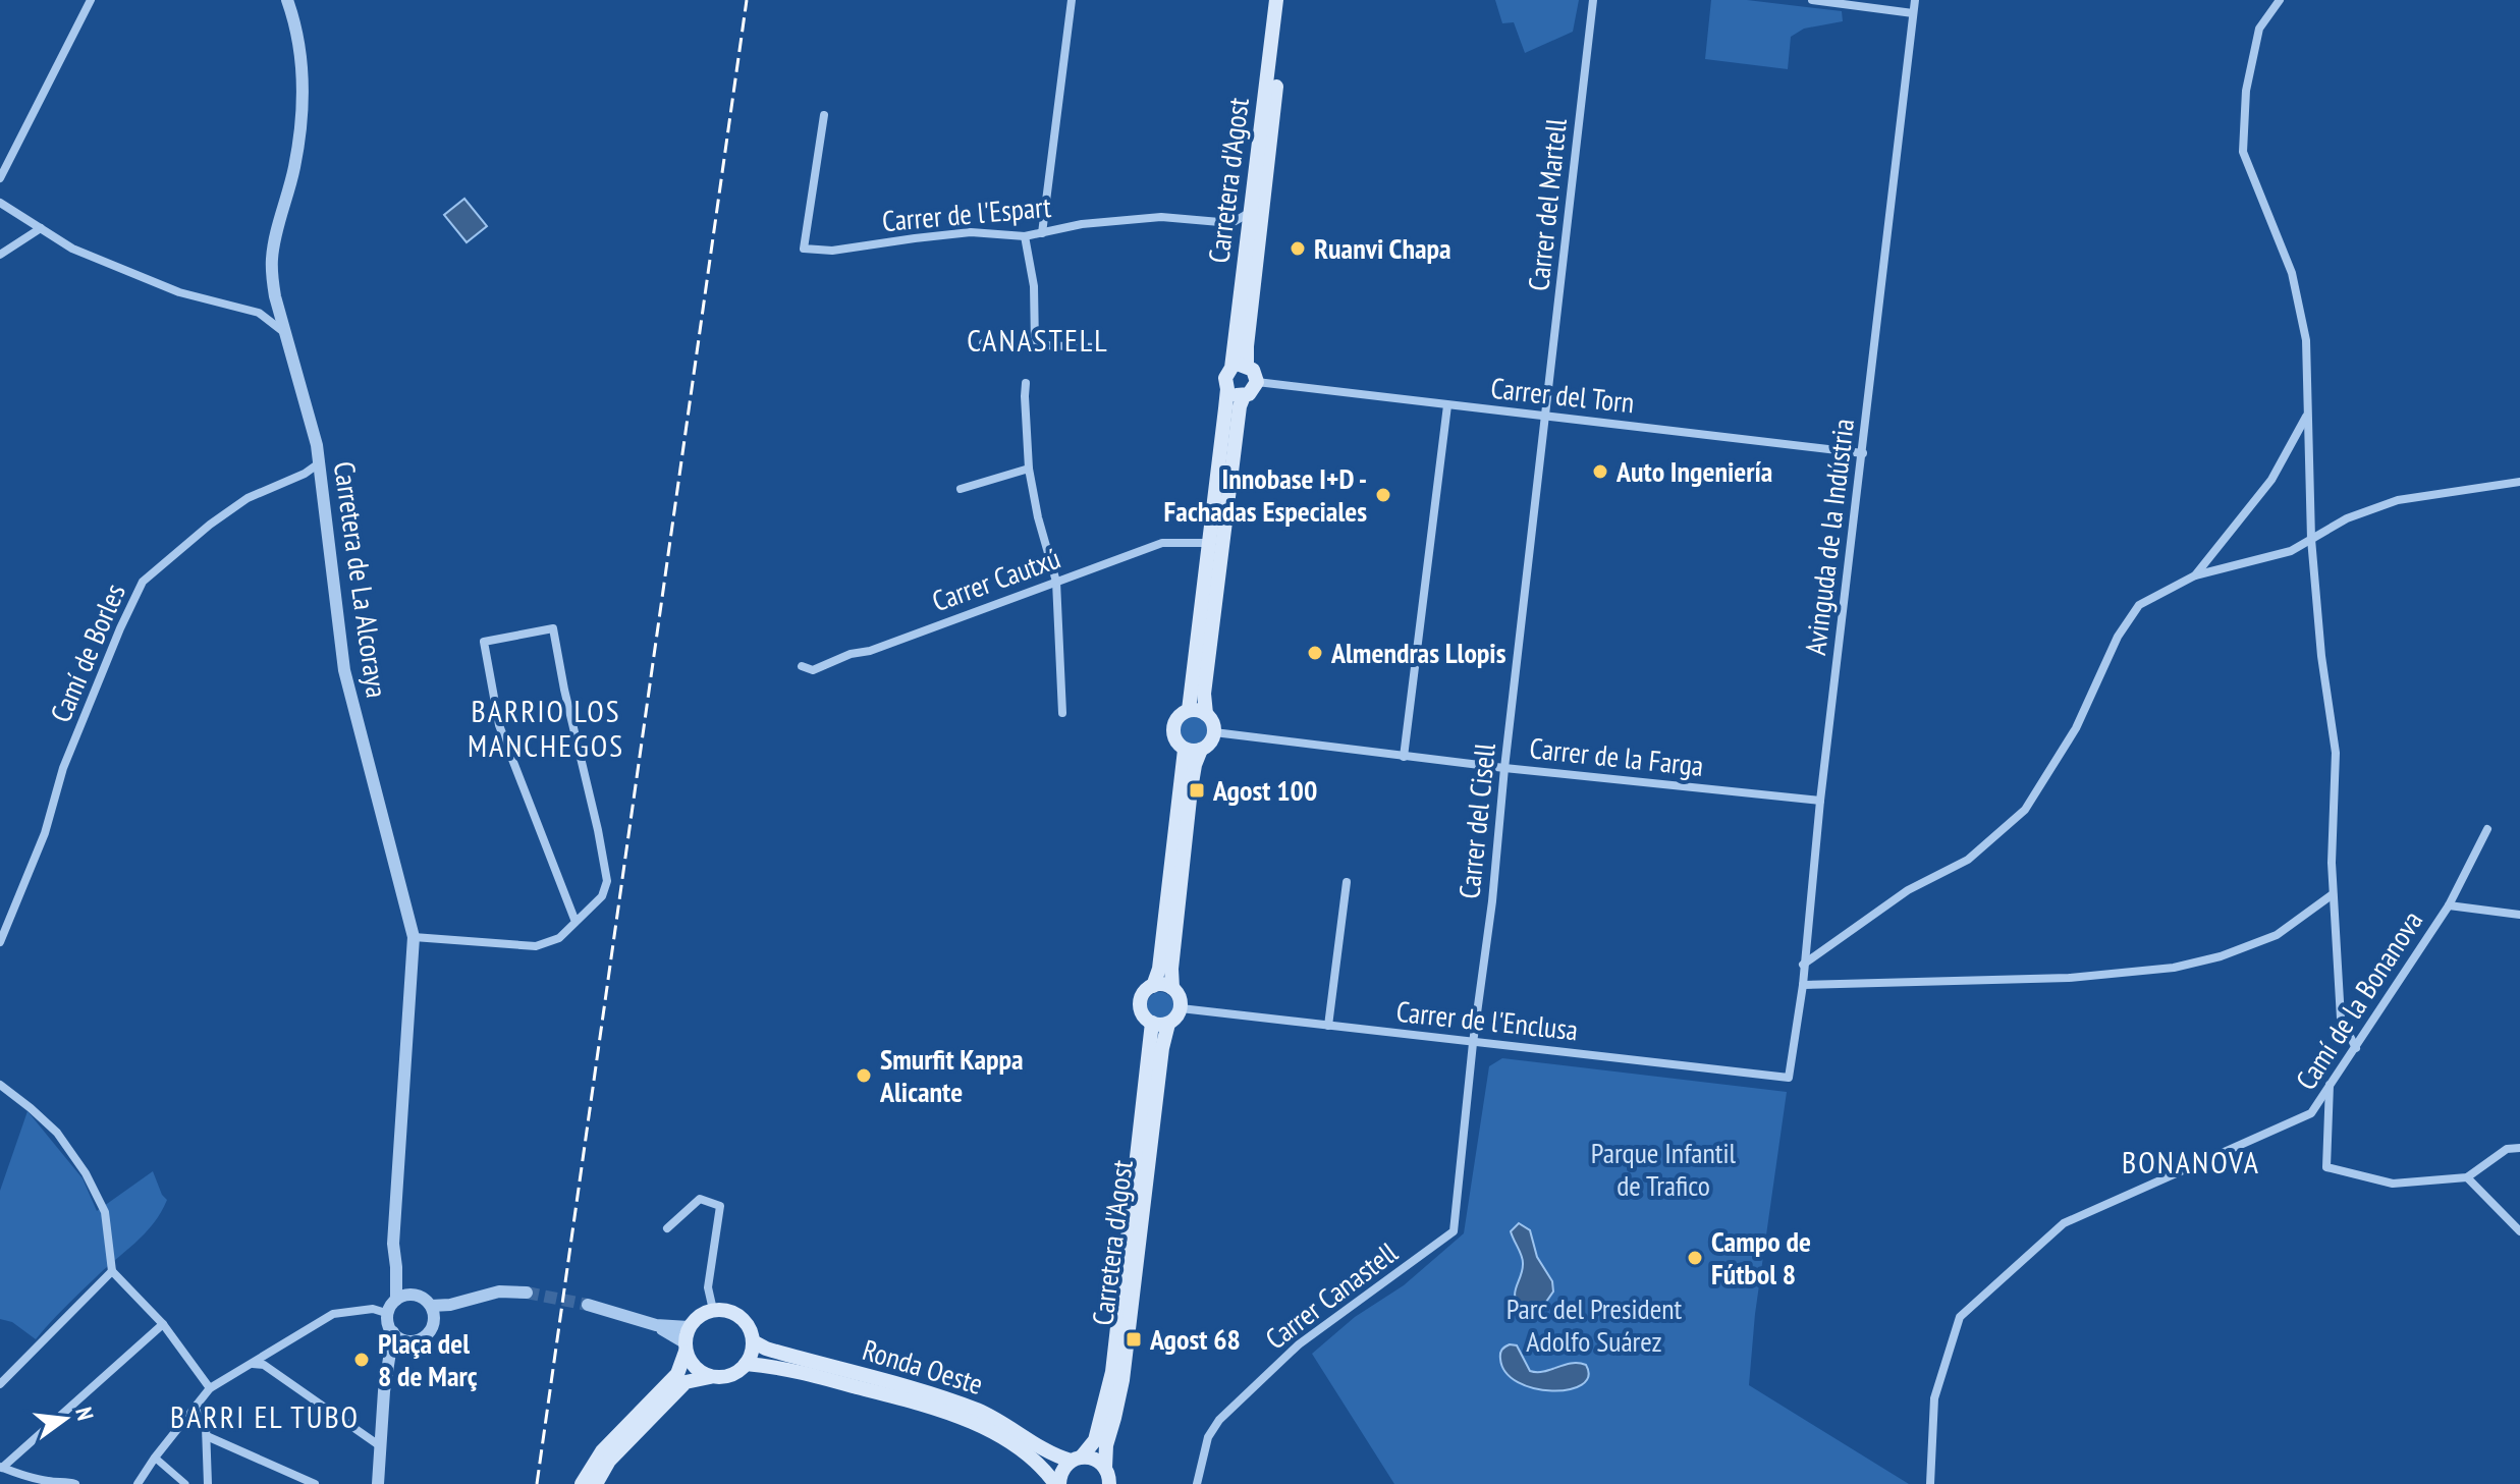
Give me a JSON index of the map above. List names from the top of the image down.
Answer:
{
  "streets": {
    "main road": ["Carretera d'Agost", "Ronda Oeste"],
    "street": [
      "Carrer del Martell",
      "Carrer de l'Espart",
      "Carrer del Torn",
      "Avinguda de la Indústria",
      "Carretera de La Alcoraya",
      "Carrer Cautxú",
      "Camí de Borles",
      "Carrer de la Farga",
      "Carrer del Cisell",
      "Camí de la Bonanova",
      "Carrer de l'Enclusa",
      "Carrer Canastell"
    ]
  },
  "crossings": [
    ["Carretera d'Agost", "Carrer del Torn"],
    ["Carretera d'Agost", "Carrer de l'Enclusa"],
    ["Carretera d'Agost", "Ronda Oeste"],
    ["Carrer del Martell", "Carrer del Torn"],
    ["Carrer del Martell", "Carrer del Cisell"],
    ["Carrer del Torn", "Avinguda de la Indústria"],
    ["Carrer del Torn", "Carrer del Cisell"],
    ["Avinguda de la Indústria", "Carrer de la Farga"],
    ["Avinguda de la Indústria", "Carrer de l'Enclusa"],
    ["Carretera de La Alcoraya", "Camí de Borles"],
    ["Carrer de la Farga", "Carrer del Cisell"],
    ["Carrer del Cisell", "Carrer de l'Enclusa"],
    ["Carrer del Cisell", "Carrer Canastell"]
  ],
  "districts": [
    "CANASTELL",
    "BARRIO LOS MANCHEGOS",
    "BONANOVA",
    "BARRI EL TUBO"
  ],
  "parks": ["Parque Infantil de Trafico", "Parc del President Adolfo Suárez"],
  "places": {
    "other": [
      "Ruanvi Chapa",
      "Auto Ingeniería",
      "Innobase I+D - Fachadas Especiales",
      "Almendras Llopis",
      "Smurfit Kappa Alicante",
      "Campo de Fútbol 8",
      "Plaça del 8 de Març"
    ],
    "transit": ["Agost 100", "Agost 68"]
  },
  "north": "right"
}
